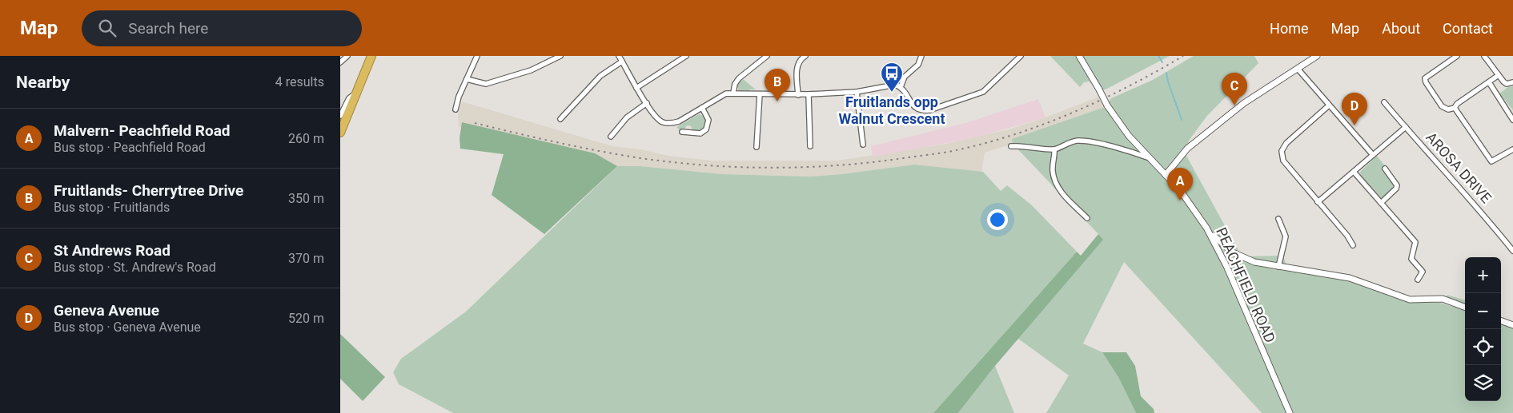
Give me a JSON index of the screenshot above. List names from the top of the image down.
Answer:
{
  "streets": {
    "street": ["AROSA DRIVE", "PEACHFIELD ROAD"]
  },
  "places": {
    "bus stop": ["Fruitlands opp Walnut Crescent"]
  },
  "page": {
    "header": "Map",
    "search": "Search here",
    "nav": [
      "Home",
      "Map",
      "About",
      "Contact"
    ],
    "heading": ["Nearby", "4 results"],
    "pins": [
      "B",
      "C",
      "D",
      "A"
    ],
    "list": [
      {
        "mark": "A",
        "name": "Malvern- Peachfield Road",
        "note": "Bus stop · Peachfield Road",
        "value": "260 m"
      },
      {
        "mark": "B",
        "name": "Fruitlands- Cherrytree Drive",
        "note": "Bus stop · Fruitlands",
        "value": "350 m"
      },
      {
        "mark": "C",
        "name": "St Andrews Road",
        "note": "Bus stop · St. Andrew's Road",
        "value": "370 m"
      },
      {
        "mark": "D",
        "name": "Geneva Avenue",
        "note": "Bus stop · Geneva Avenue",
        "value": "520 m"
      }
    ],
    "map_buttons": ["+", "−"]
  }
}
